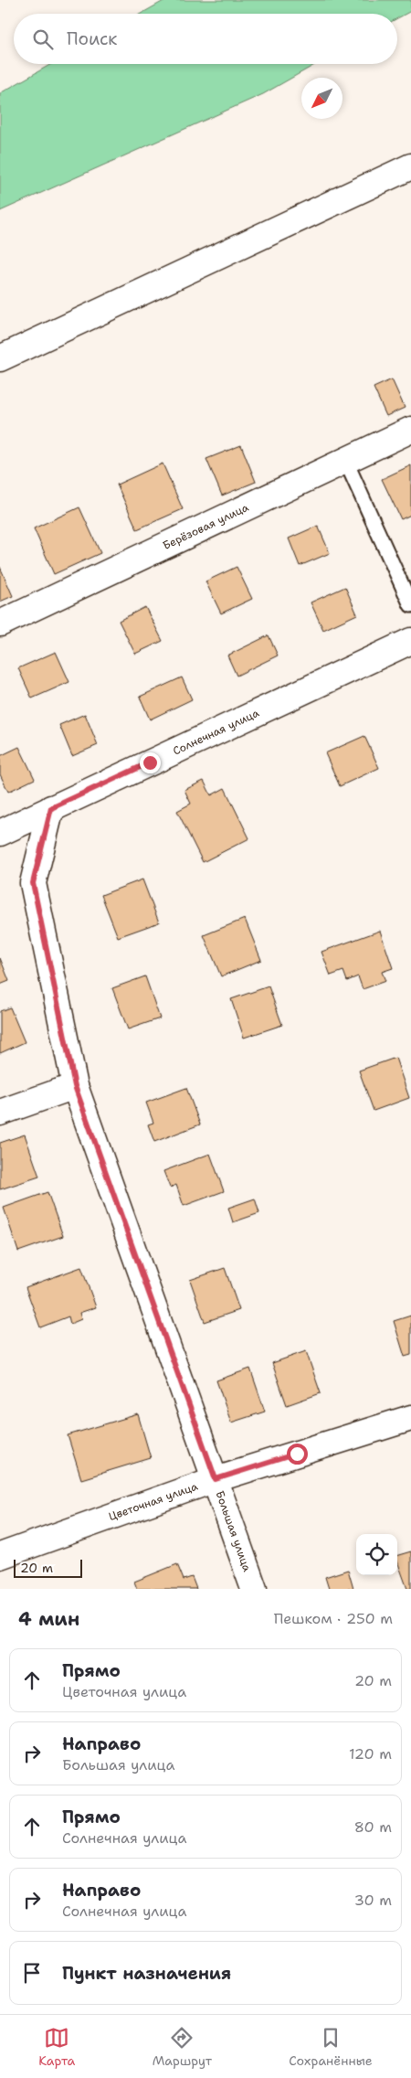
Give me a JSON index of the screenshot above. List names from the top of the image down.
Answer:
{
  "streets": {
    "street": [
      "Берёзовая улица",
      "Солнечная улица",
      "Цветочная улица",
      "Большая улица"
    ]
  },
  "crossings": [
    ["Цветочная улица", "Большая улица"]
  ],
  "scale_bar": "20 m",
  "north": "bottom left",
  "page": {
    "search": "Поиск",
    "scale": "20 m",
    "heading": ["4 мин", "Пешком · 250 m"],
    "list": [
      ["Прямо", "Цветочная улица", "20 m"],
      ["Направо", "Большая улица", "120 m"],
      ["Прямо", "Солнечная улица", "80 m"],
      ["Направо", "Солнечная улица", "30 m"],
      "Пункт назначения"
    ],
    "nav": ["Карта", "Маршрут", "Сохранённые"]
  }
}
